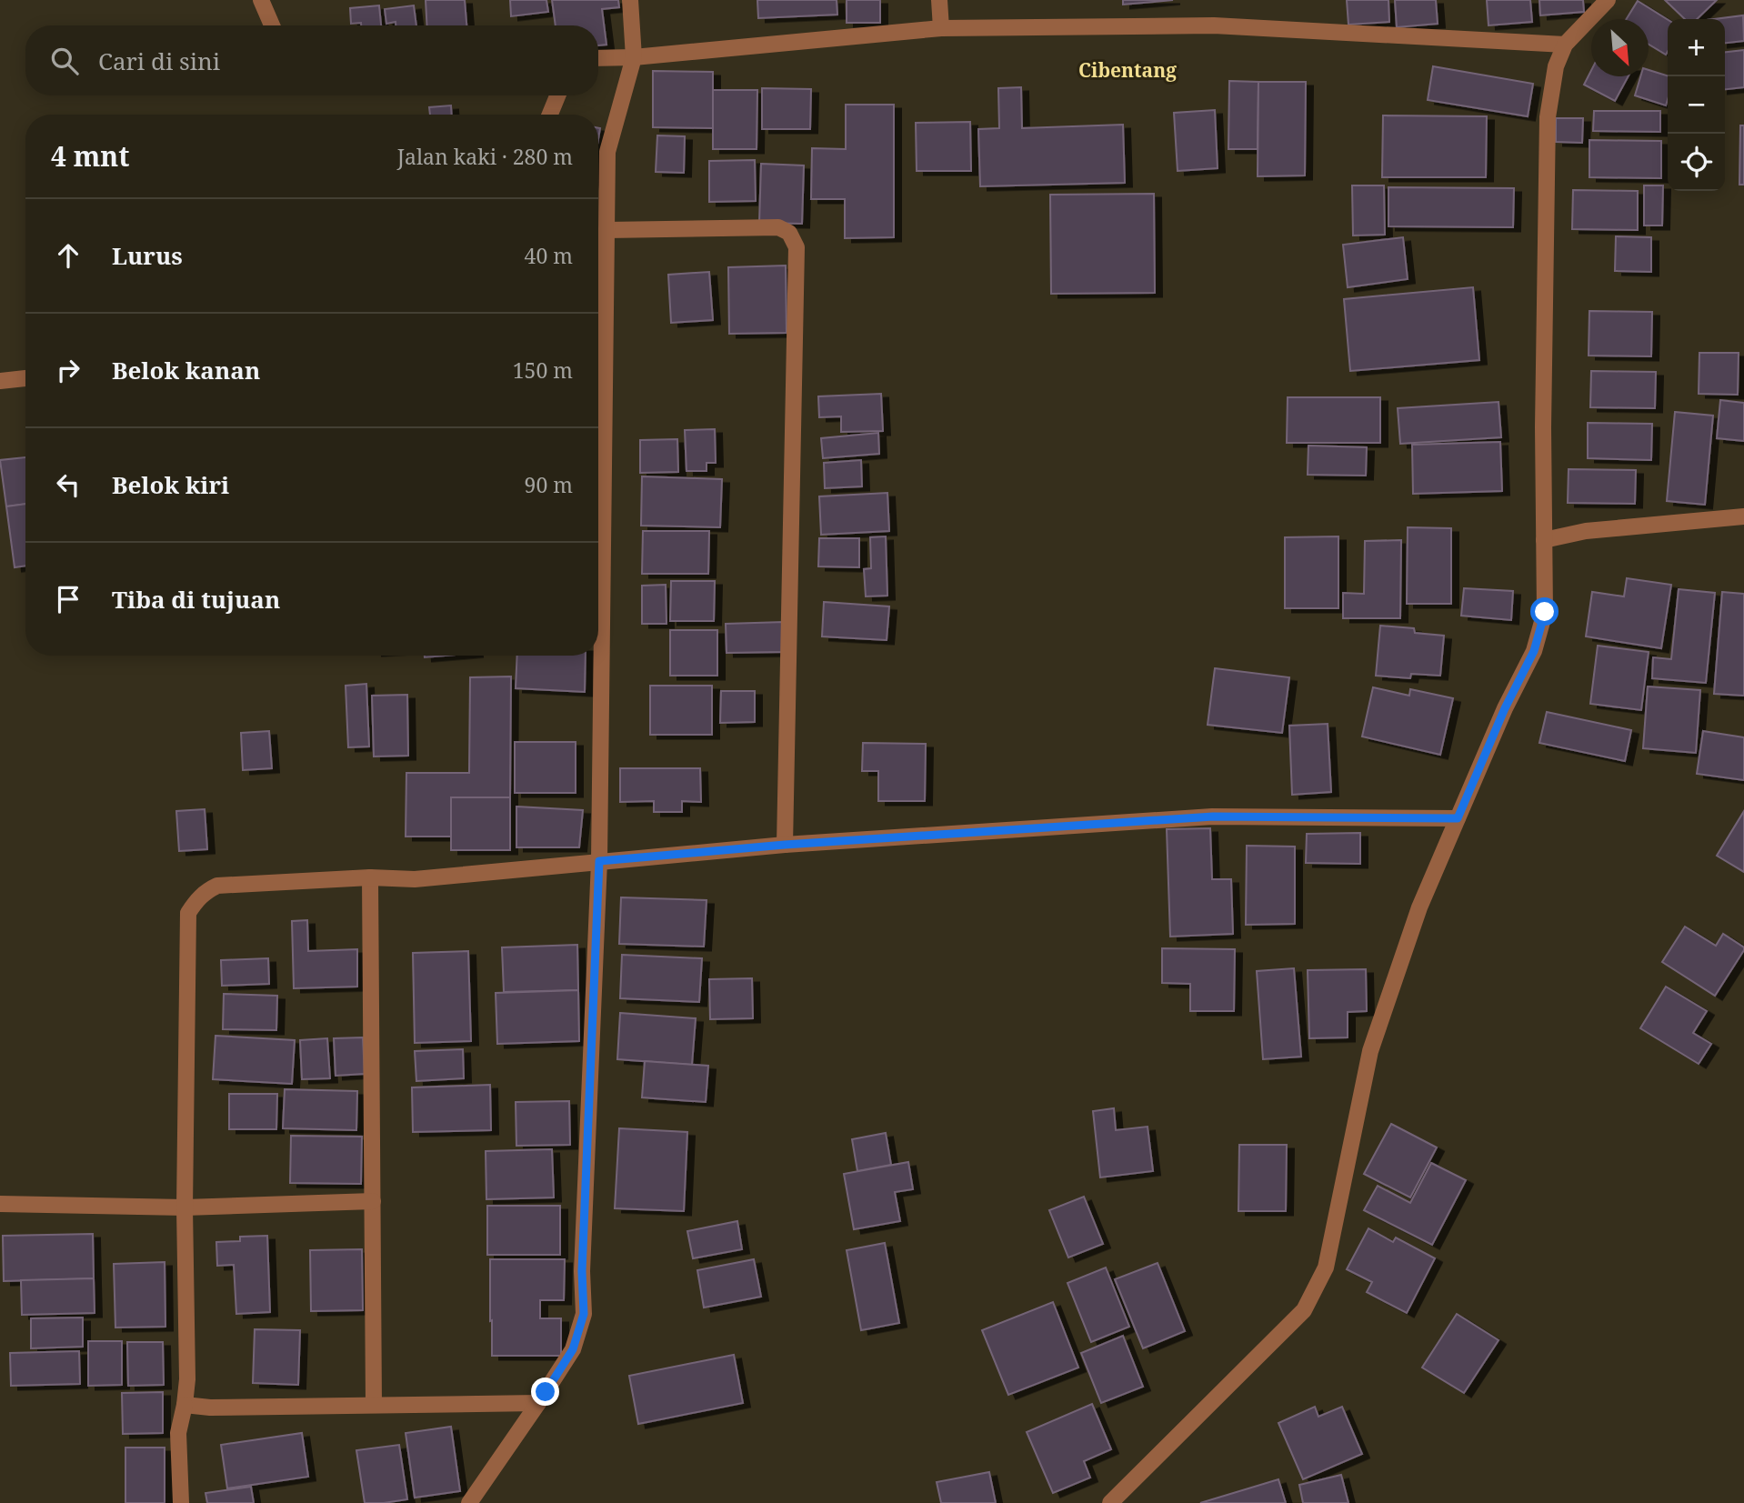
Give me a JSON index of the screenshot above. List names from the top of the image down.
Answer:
{
  "districts": ["Cibentang"],
  "north": "bottom right",
  "page": {
    "map_buttons": ["+", "−"],
    "search": "Cari di sini",
    "heading": ["4 mnt", "Jalan kaki · 280 m"],
    "list": [
      ["Lurus", "40 m"],
      ["Belok kanan", "150 m"],
      ["Belok kiri", "90 m"],
      "Tiba di tujuan"
    ]
  }
}
